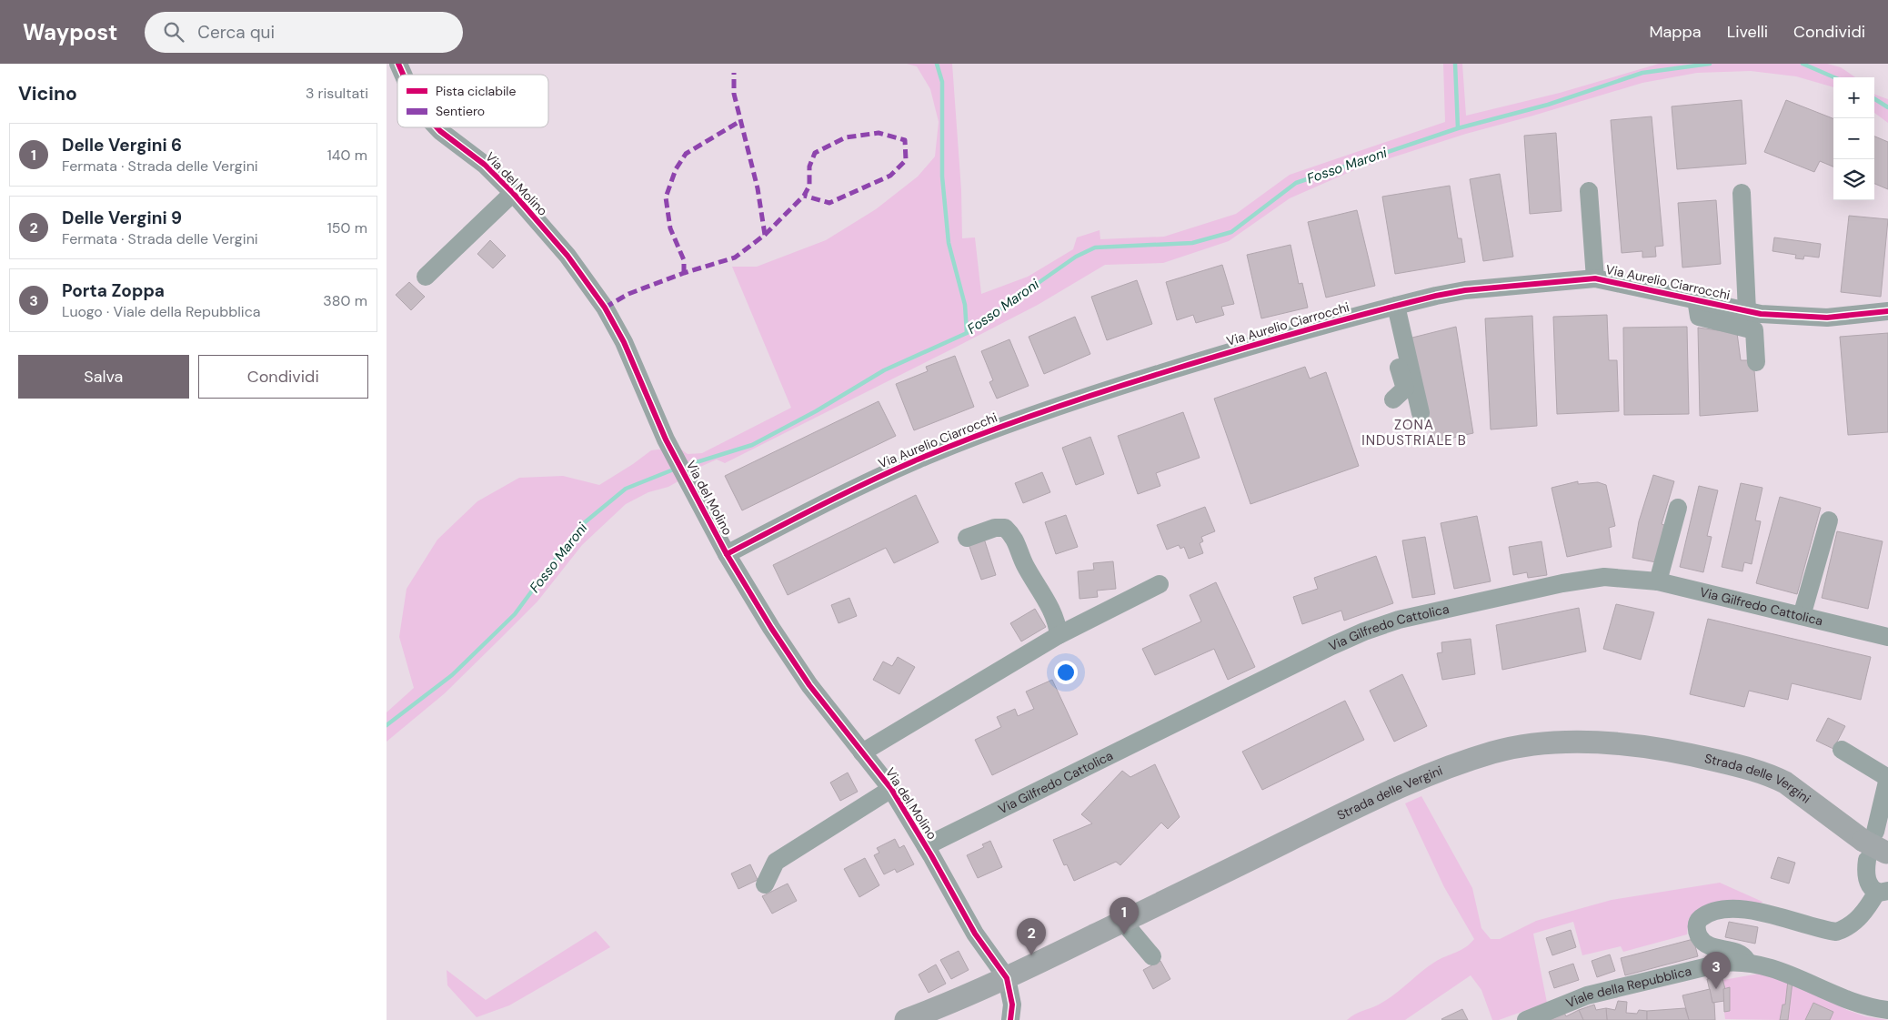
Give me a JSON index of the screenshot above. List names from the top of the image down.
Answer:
{
  "streets": {
    "main road": ["Strada delle Vergini"],
    "street": [
      "Via del Molino",
      "Via Aurelio Ciarrocchi",
      "Via Gilfredo Cattolica",
      "Viale della Repubblica"
    ]
  },
  "crossings": [
    ["Via del Molino", "Via Aurelio Ciarrocchi"],
    ["Via del Molino", "Via Gilfredo Cattolica"],
    ["Via del Molino", "Strada delle Vergini"]
  ],
  "districts": ["ZONA INDUSTRIALE B"],
  "water": ["Fosso Maroni"],
  "legend": ["Pista ciclabile", "Sentiero"],
  "page": {
    "header": "Waypost",
    "search": "Cerca qui",
    "nav": ["Mappa", "Livelli", "Condividi"],
    "heading": ["Vicino", "3 risultati"],
    "map_buttons": ["+", "−"],
    "list": [
      {
        "mark": "1",
        "name": "Delle Vergini 6",
        "note": "Fermata · Strada delle Vergini",
        "value": "140 m"
      },
      {
        "mark": "2",
        "name": "Delle Vergini 9",
        "note": "Fermata · Strada delle Vergini",
        "value": "150 m"
      },
      {
        "mark": "3",
        "name": "Porta Zoppa",
        "note": "Luogo · Viale della Repubblica",
        "value": "380 m"
      }
    ],
    "buttons": ["Salva", "Condividi"],
    "pins": ["1", "2", "3"]
  }
}
